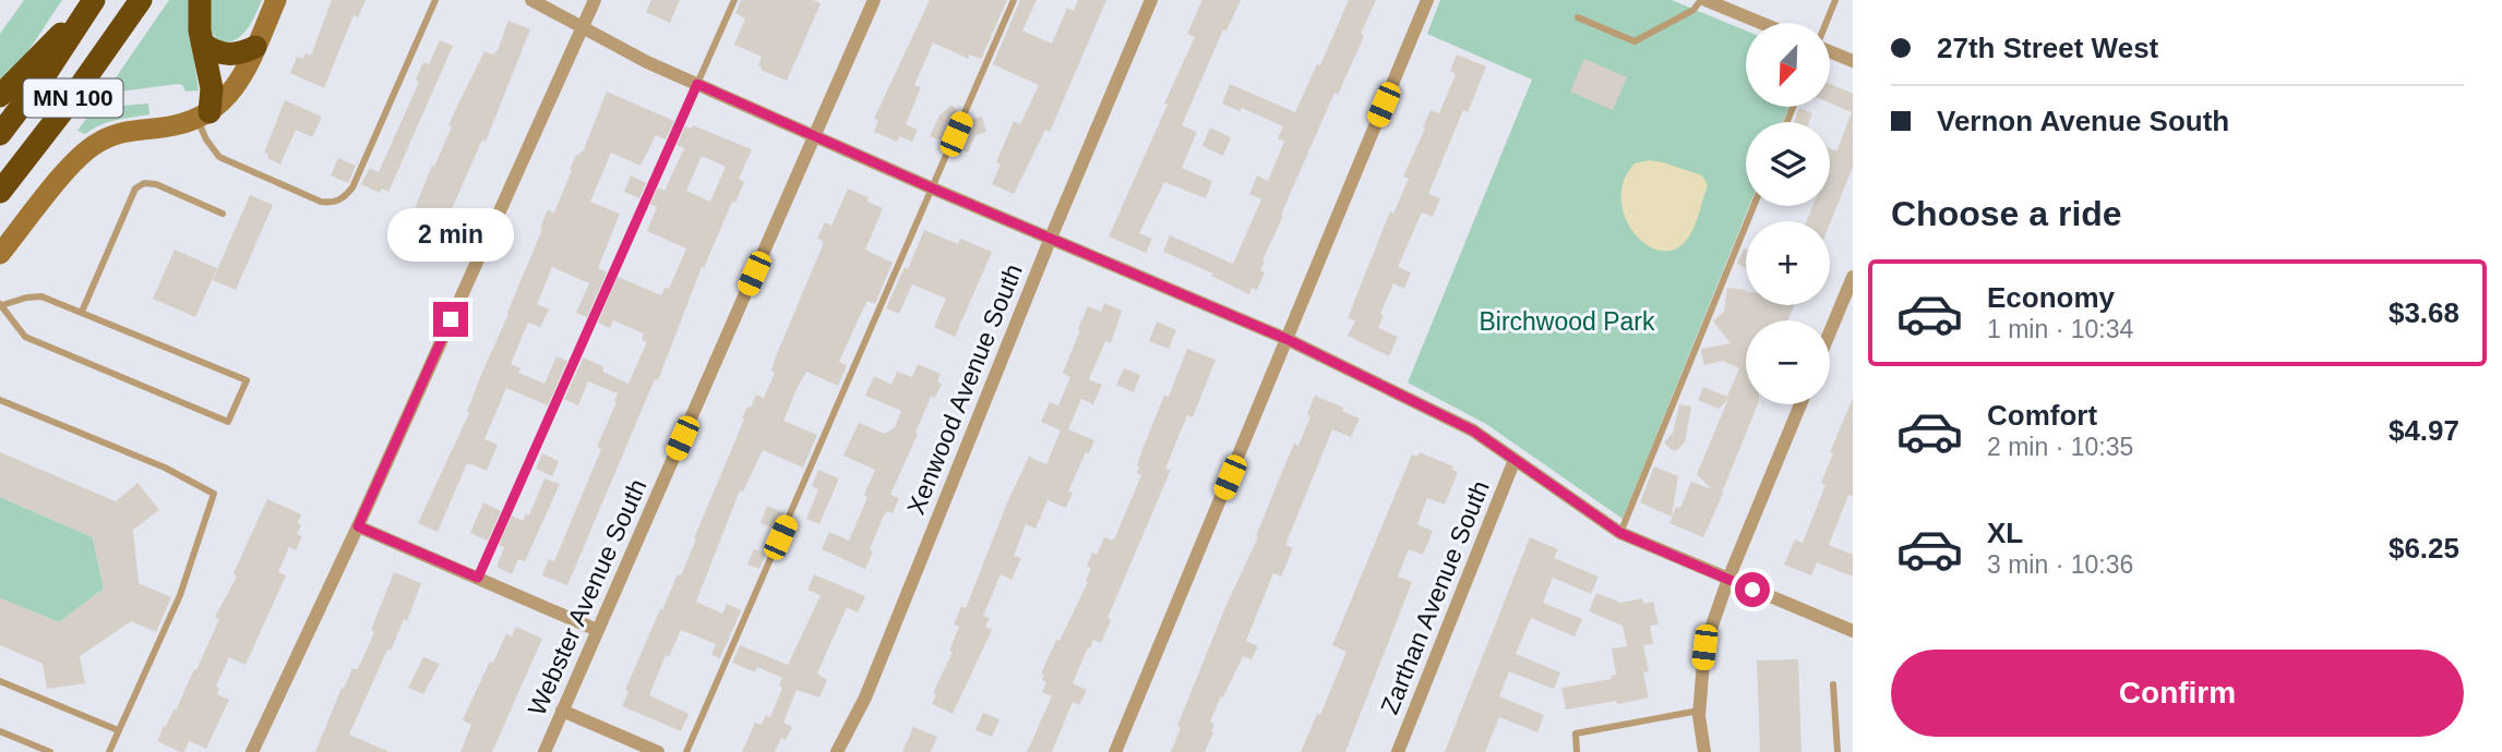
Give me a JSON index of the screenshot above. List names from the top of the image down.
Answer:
{
  "streets": {
    "highway": ["MN 100"],
    "street": ["Xenwood Avenue South", "Webster Avenue South", "Zarthan Avenue South"]
  },
  "parks": ["Birchwood Park"],
  "north": "bottom left",
  "page": {
    "banner": ["27th Street West", "Vernon Avenue South"],
    "map_buttons": ["+", "−"],
    "heading": "Choose a ride",
    "bubble": "2 min",
    "list": [
      {
        "name": "Economy",
        "note": "1 min · 10:34",
        "value": "$3.68"
      },
      {
        "name": "Comfort",
        "note": "2 min · 10:35",
        "value": "$4.97"
      },
      {
        "name": "XL",
        "note": "3 min · 10:36",
        "value": "$6.25"
      }
    ],
    "buttons": "Confirm"
  }
}
